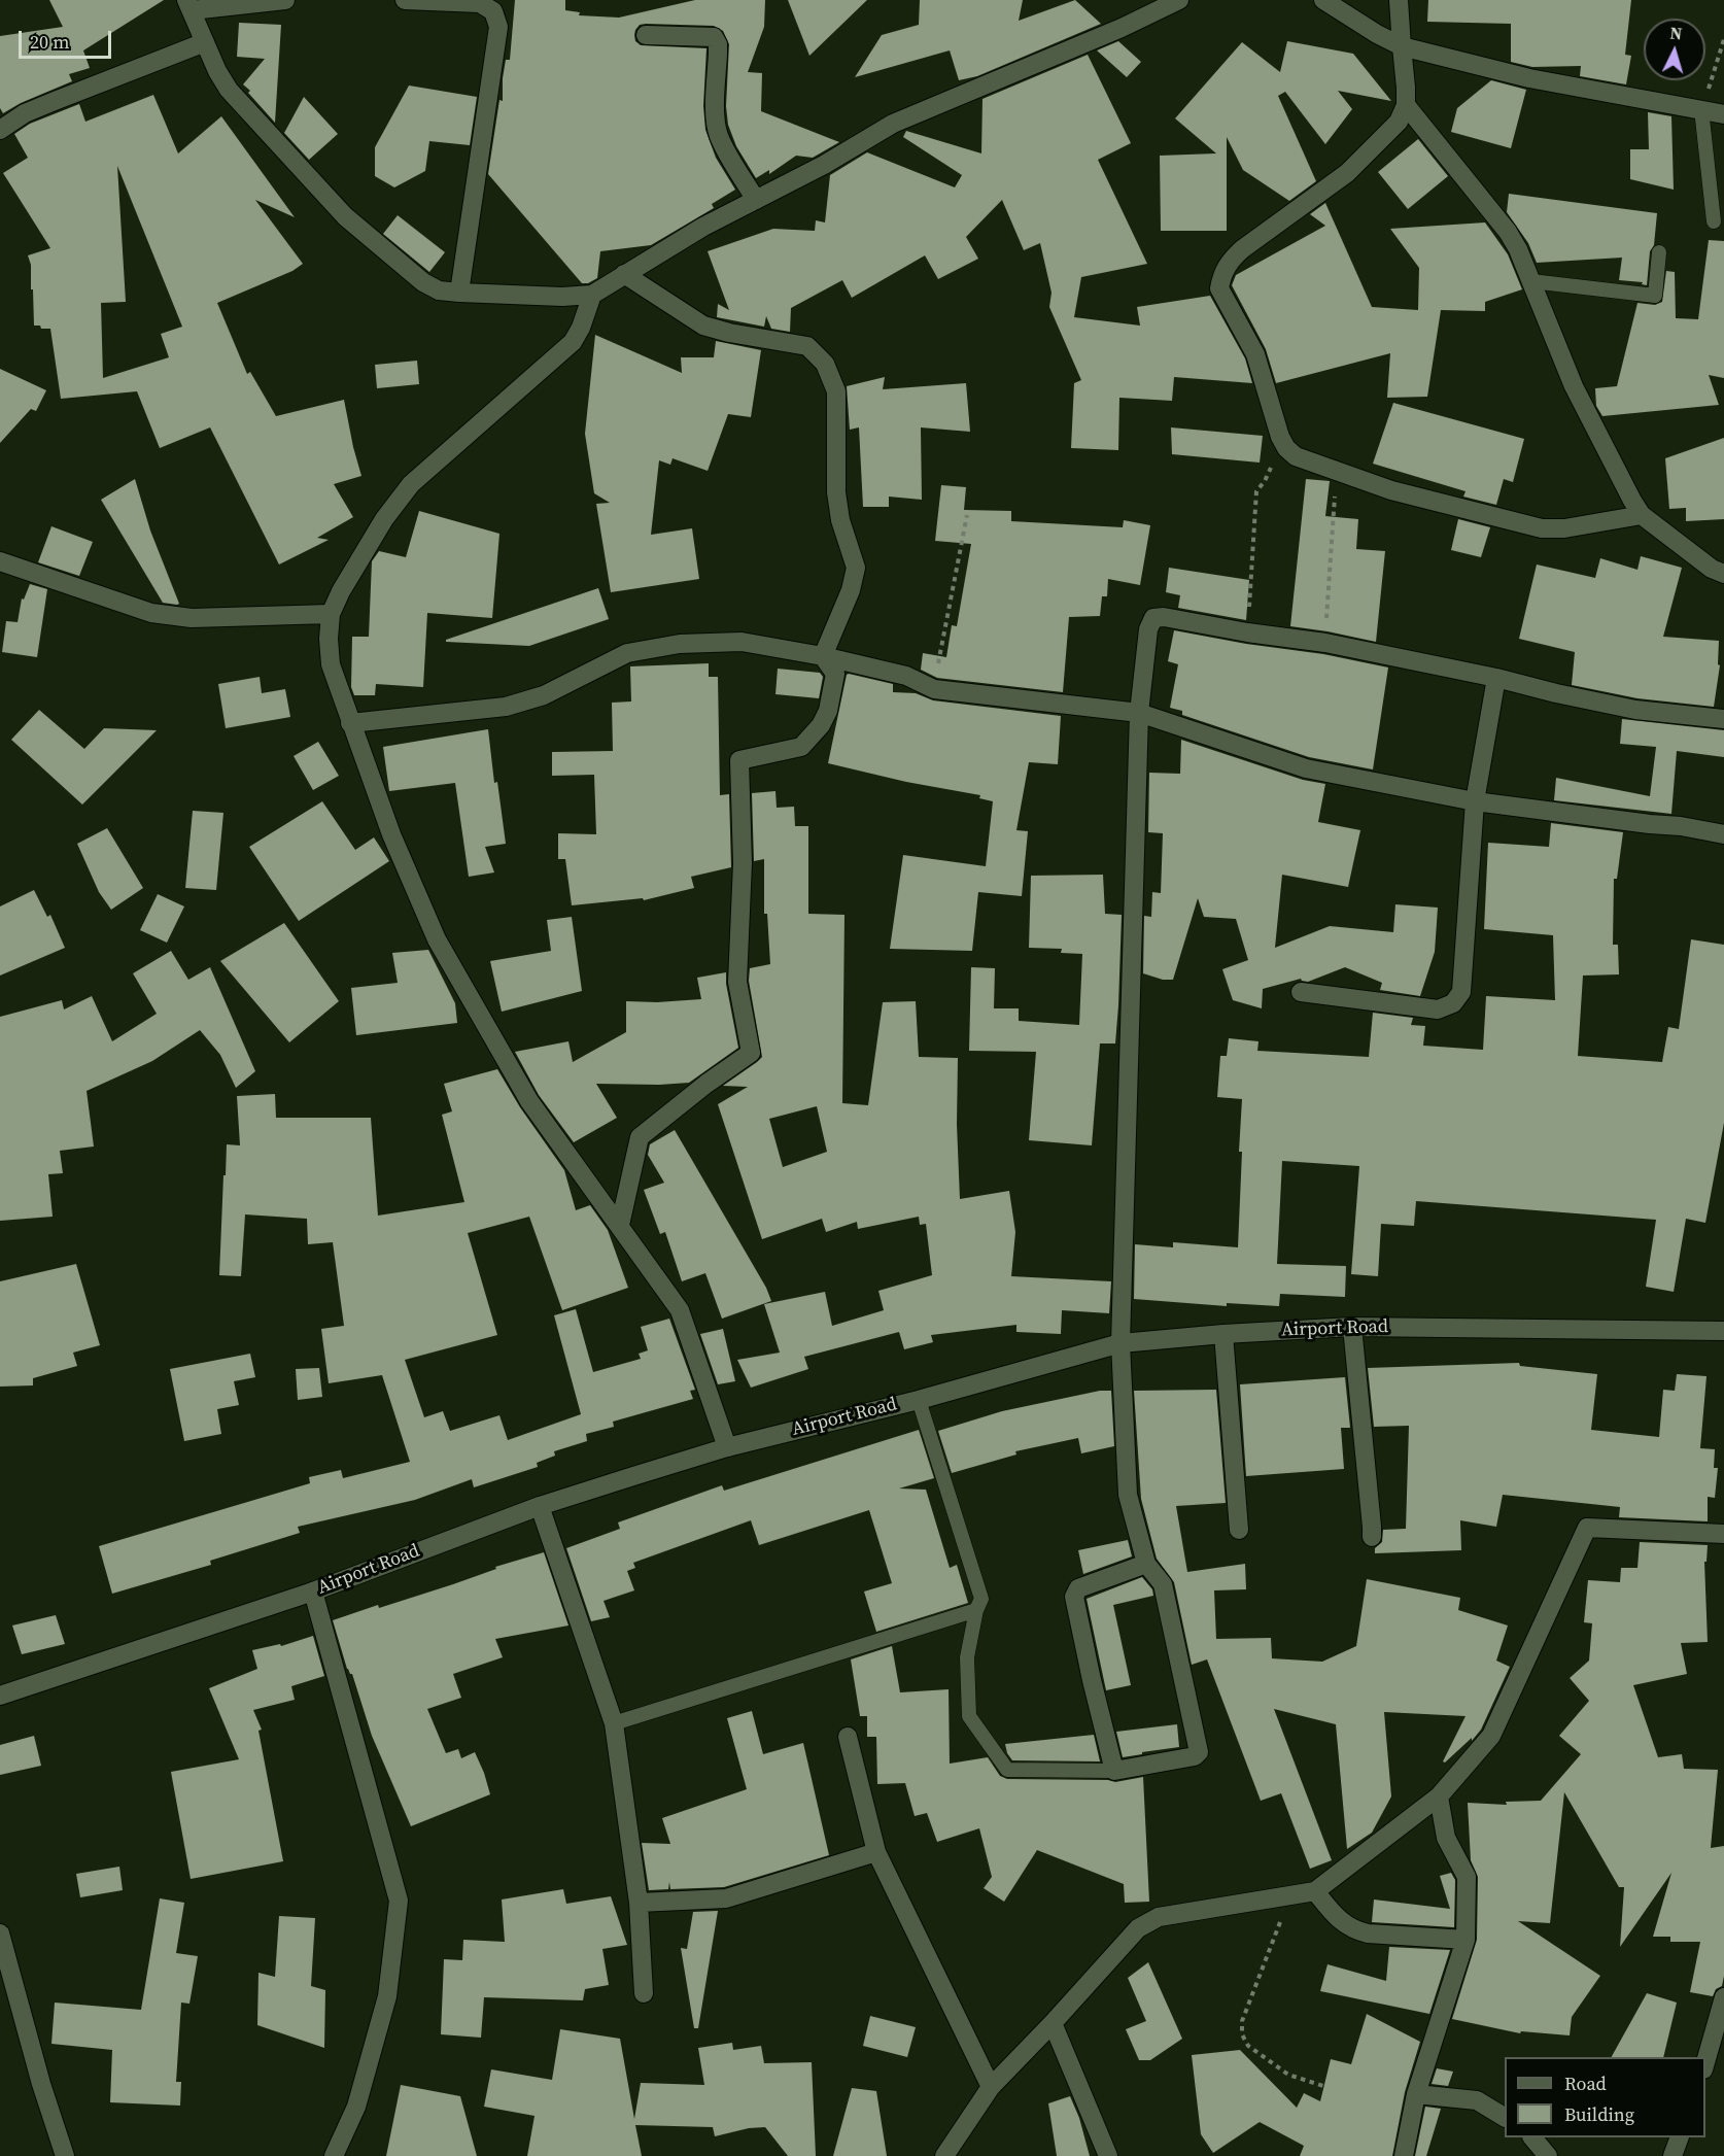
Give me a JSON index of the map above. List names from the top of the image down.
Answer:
{
  "streets": {
    "street": ["Airport Road"]
  },
  "legend": ["Road", "Building"],
  "scale_bar": "20 m",
  "north": "top"
}
